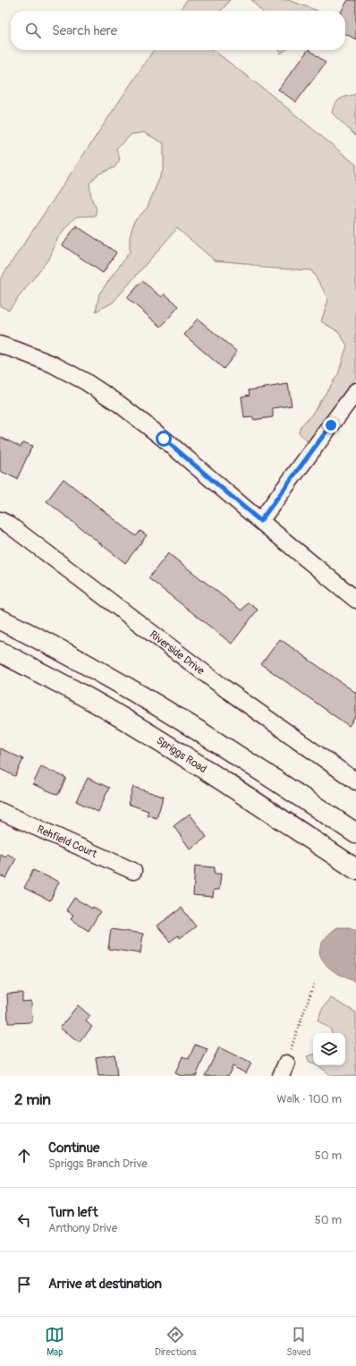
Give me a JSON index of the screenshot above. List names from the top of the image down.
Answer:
{
  "streets": {
    "main road": ["Spriggs Road"],
    "street": ["Riverside Drive", "Rehfield Court"]
  },
  "page": {
    "search": "Search here",
    "heading": ["2 min", "Walk · 100 m"],
    "list": [
      ["Continue", "Spriggs Branch Drive", "50 m"],
      ["Turn left", "Anthony Drive", "50 m"],
      "Arrive at destination"
    ],
    "nav": ["Map", "Directions", "Saved"]
  }
}
